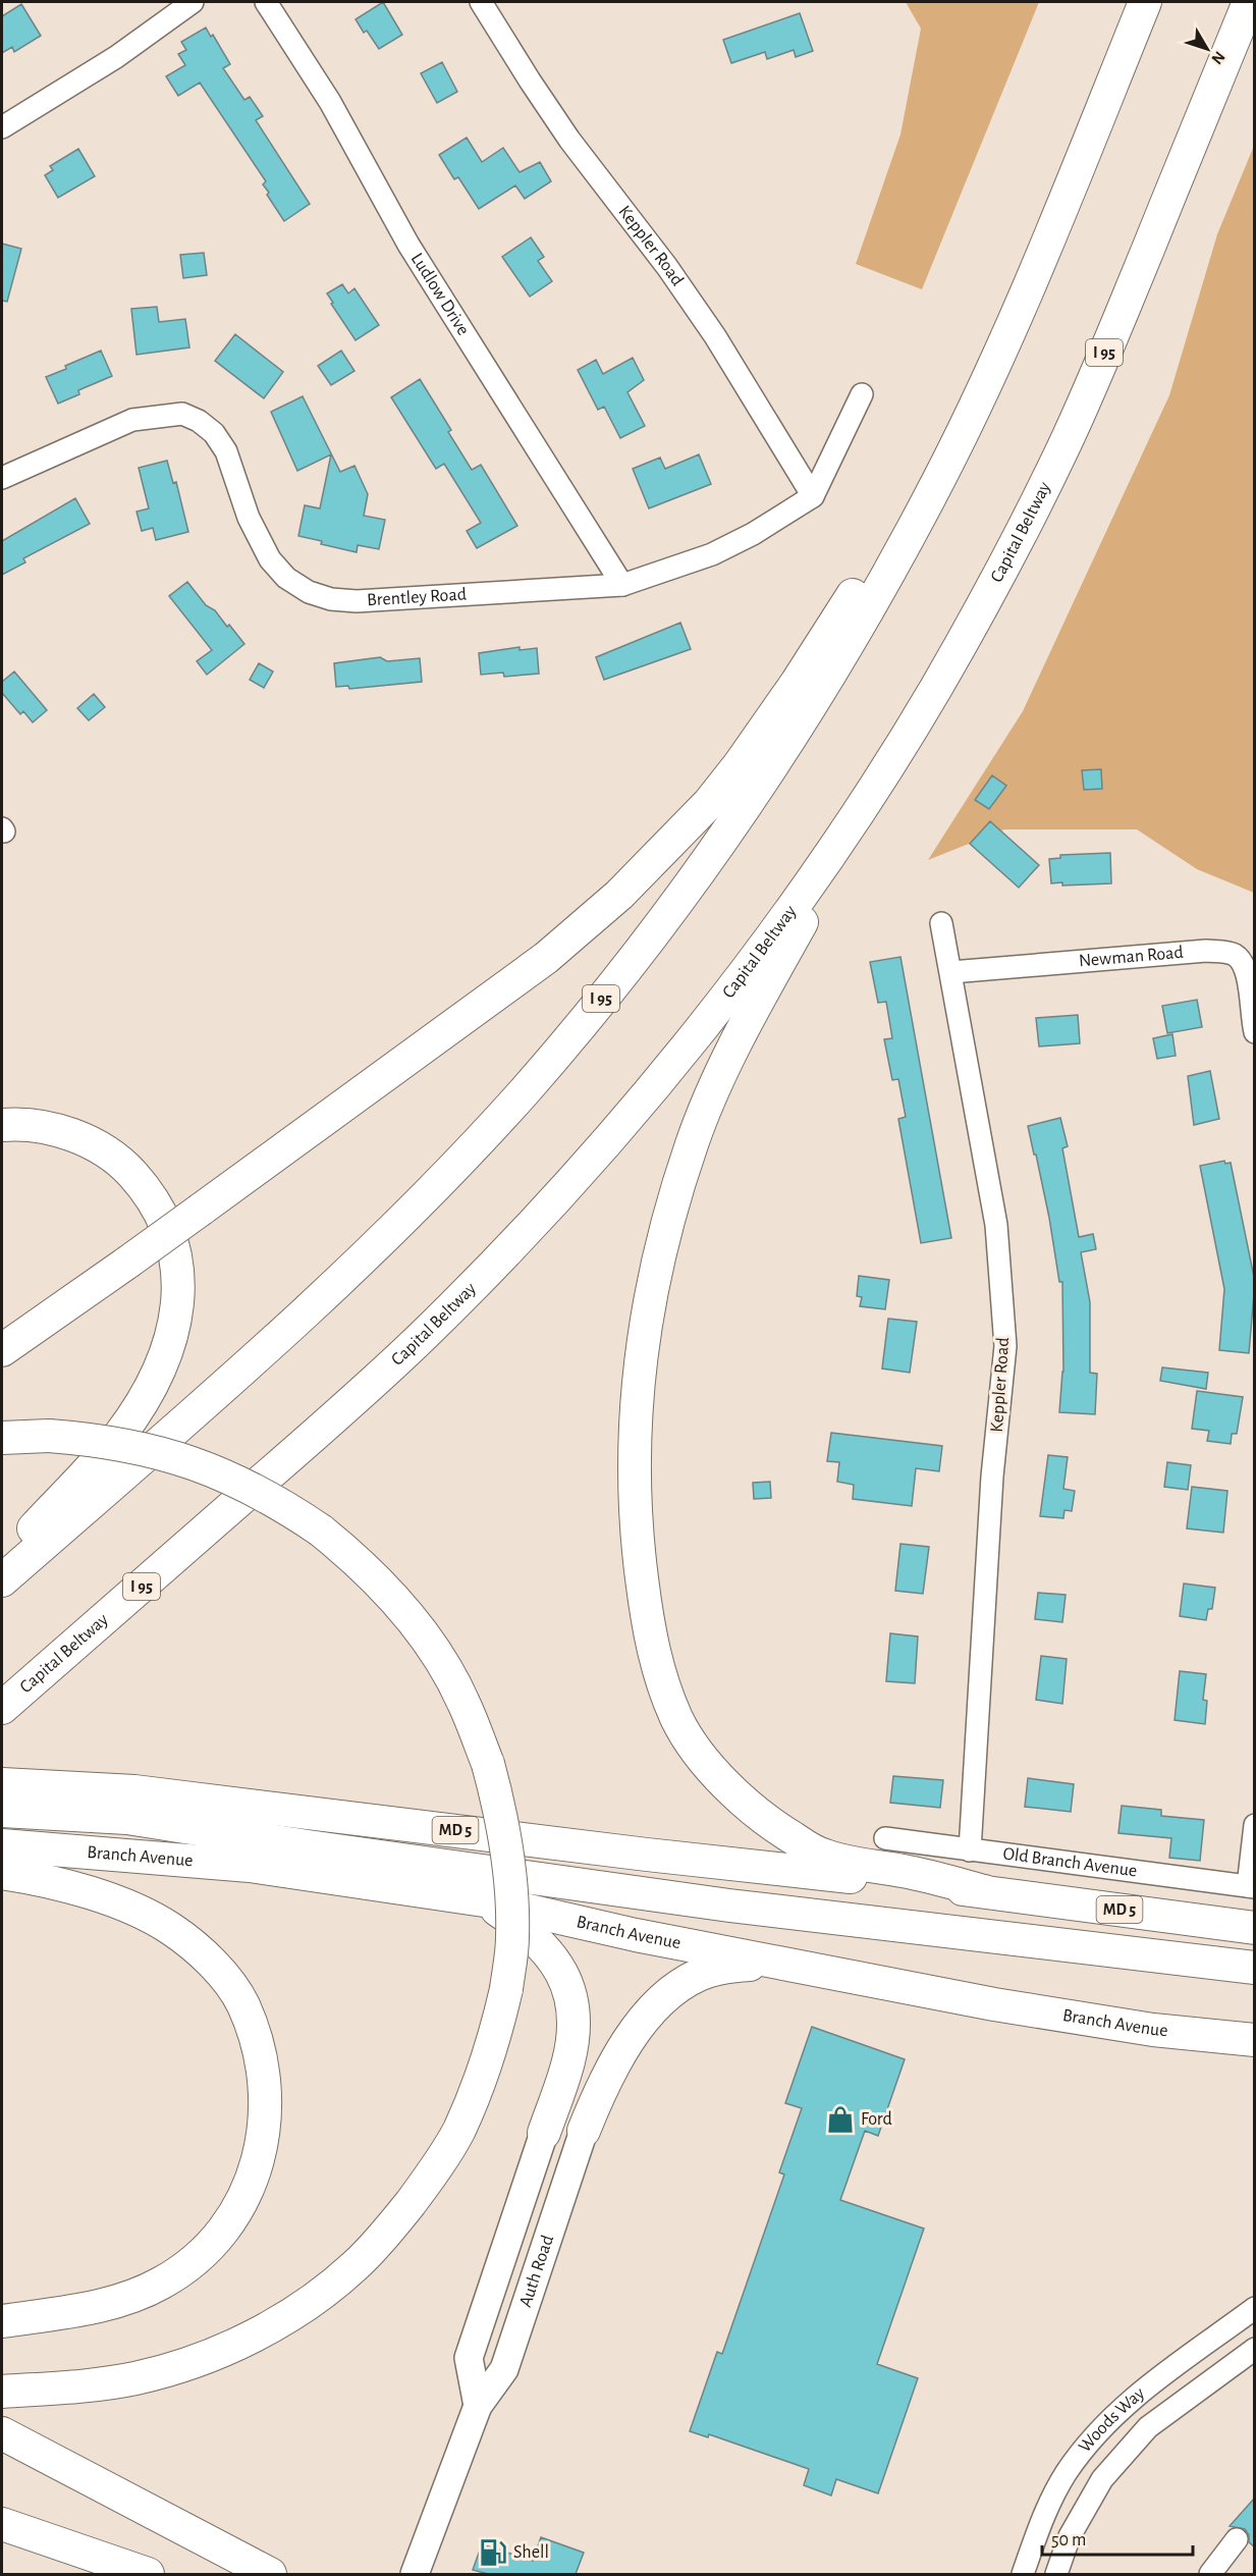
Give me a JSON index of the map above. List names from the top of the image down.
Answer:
{
  "streets": {
    "highway": [
      "I 95",
      "Capital Beltway",
      "MD 5",
      "Branch Avenue"
    ],
    "main road": ["Auth Road"],
    "street": [
      "Keppler Road",
      "Ludlow Drive",
      "Brentley Road",
      "Newman Road",
      "Old Branch Avenue",
      "Woods Way"
    ]
  },
  "crossings": [
    ["Keppler Road", "Brentley Road"],
    ["Keppler Road", "Newman Road"],
    ["Keppler Road", "Old Branch Avenue"],
    ["Ludlow Drive", "Brentley Road"]
  ],
  "places": {
    "shop": ["Ford"],
    "fuel station": ["Shell"]
  },
  "scale_bar": "50 m",
  "north": "bottom right"
}
